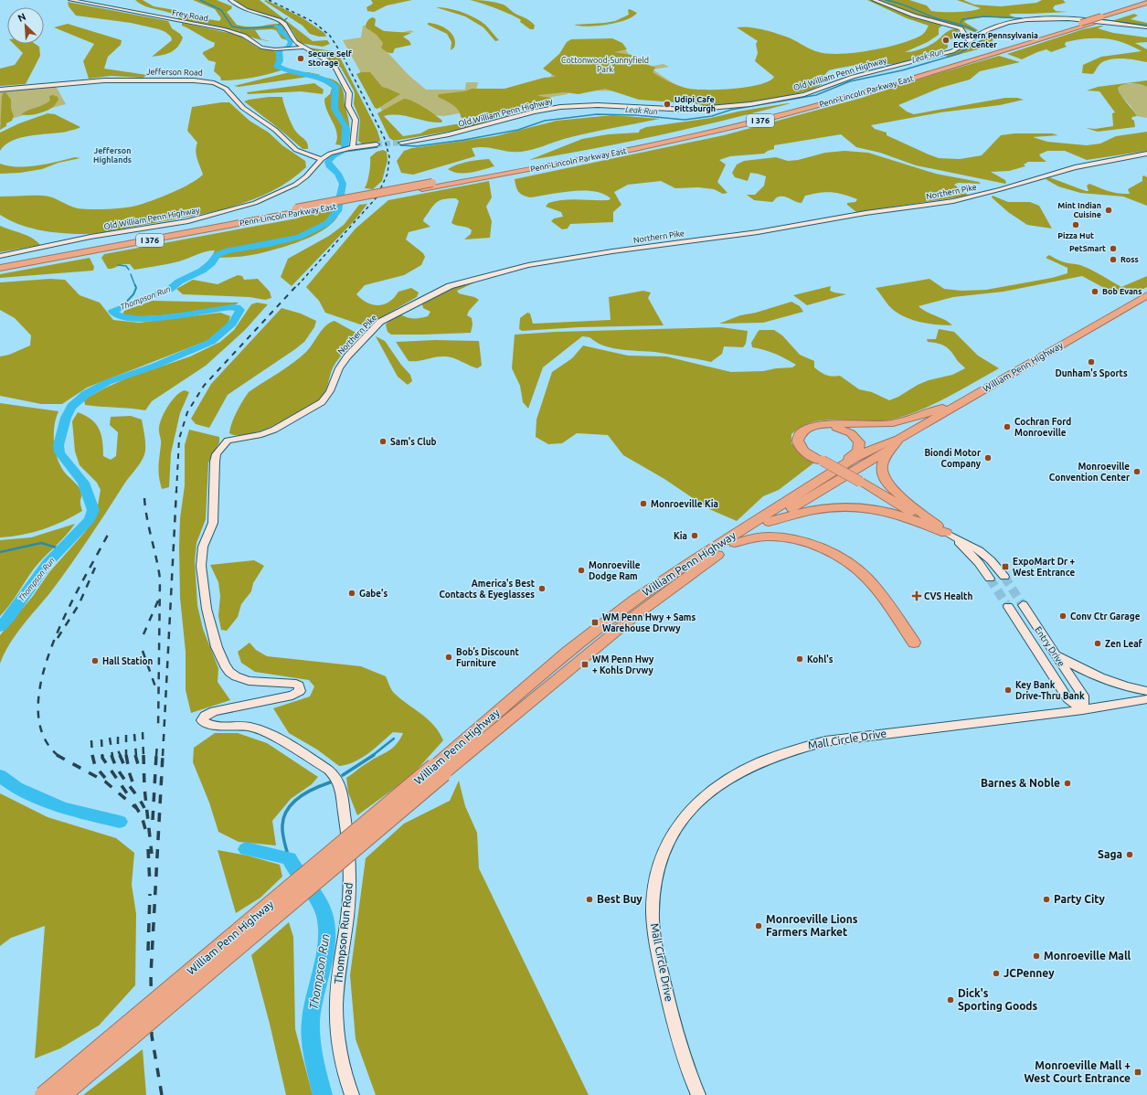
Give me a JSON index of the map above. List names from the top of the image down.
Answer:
{
  "streets": {
    "highway": ["Penn-Lincoln Parkway East", "I 376", "William Penn Highway"],
    "street": [
      "Frey Road",
      "Jefferson Road",
      "Old William Penn Highway",
      "Northern Pike",
      "Entry Drive",
      "Mall Circle Drive",
      "Thompson Run Road"
    ]
  },
  "crossings": [
    ["Jefferson Road", "Old William Penn Highway"],
    ["Northern Pike", "Thompson Run Road"],
    ["Entry Drive", "Mall Circle Drive"]
  ],
  "districts": ["Jefferson Highlands"],
  "water": ["Leak Run", "Thompson Run"],
  "parks": ["Cottonwood-Sunnyfield Park"],
  "places": {
    "other": [
      "Western Pennsylvania ECK Center",
      "Secure Self Storage",
      "Udipi Cafe Pittsburgh",
      "Mint Indian Cuisine",
      "Pizza Hut",
      "PetSmart",
      "Ross",
      "Bob Evans",
      "Dunham's Sports",
      "Cochran Ford Monroeville",
      "Sam's Club",
      "Biondi Motor Company",
      "Monroeville Convention Center",
      "Monroeville Kia",
      "Kia",
      "Monroeville Dodge Ram",
      "America's Best Contacts & Eyeglasses",
      "Gabe's",
      "Conv Ctr Garage",
      "Zen Leaf",
      "Bob’s Discount Furniture",
      "Kohl's",
      "Hall Station",
      "Key Bank Drive-Thru Bank",
      "Barnes & Noble",
      "Saga",
      "Best Buy",
      "Party City",
      "Monroeville Lions Farmers Market",
      "Monroeville Mall",
      "JCPenney",
      "Dick's Sporting Goods"
    ],
    "transit": [
      "ExpoMart Dr + West Entrance",
      "WM Penn Hwy + Sams Warehouse Drvwy",
      "WM Penn Hwy + Kohls Drvwy",
      "Monroeville Mall + West Court Entrance"
    ],
    "health": ["CVS Health"]
  },
  "north": "top left"
}
